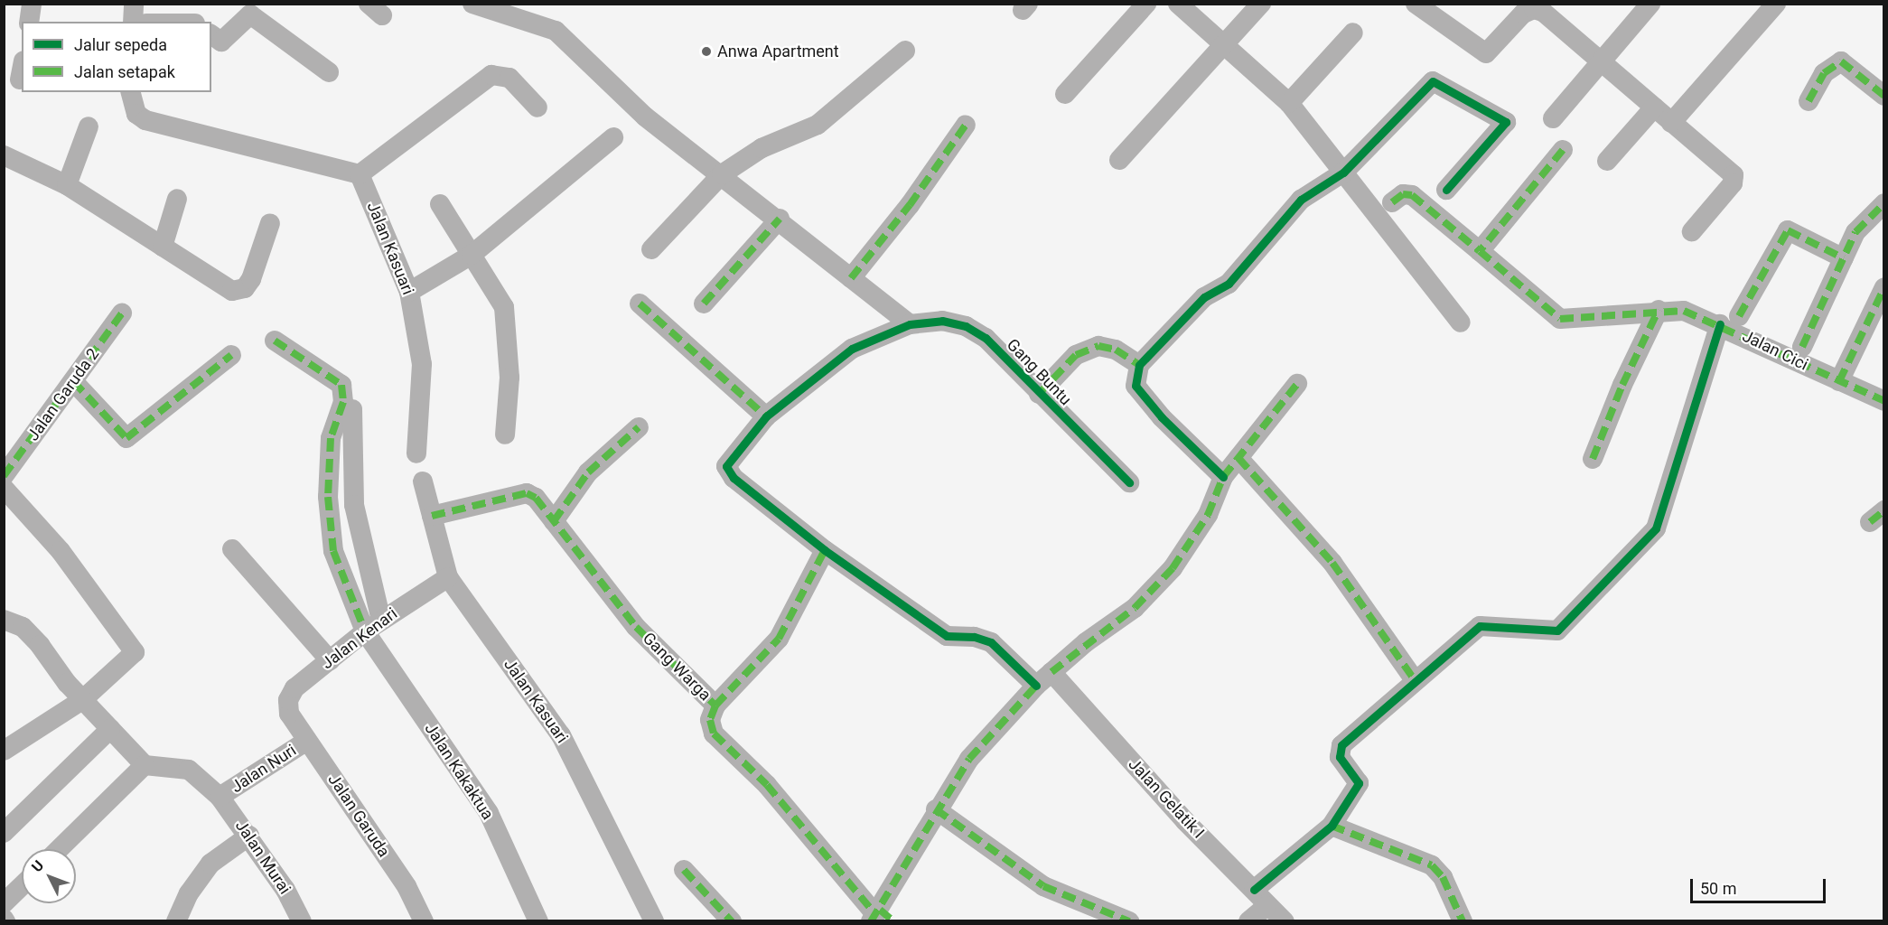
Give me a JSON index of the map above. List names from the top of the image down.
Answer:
{
  "streets": {
    "street": [
      "Jalan Kasuari",
      "Jalan Cici",
      "Gang Buntu",
      "Jalan Garuda 2",
      "Jalan Kenari",
      "Gang Warga",
      "Jalan Nuri",
      "Jalan Kakaktua",
      "Jalan Gelatik I",
      "Jalan Garuda",
      "Jalan Murai"
    ]
  },
  "crossings": [
    ["Jalan Kasuari", "Jalan Kenari"],
    ["Jalan Kasuari", "Gang Warga"],
    ["Jalan Kenari", "Jalan Kakaktua"],
    ["Jalan Kenari", "Jalan Garuda"],
    ["Jalan Nuri", "Jalan Garuda"],
    ["Jalan Nuri", "Jalan Murai"]
  ],
  "places": ["Anwa Apartment"],
  "legend": ["Jalur sepeda", "Jalan setapak"],
  "scale_bar": "50 m",
  "north": "top left"
}
